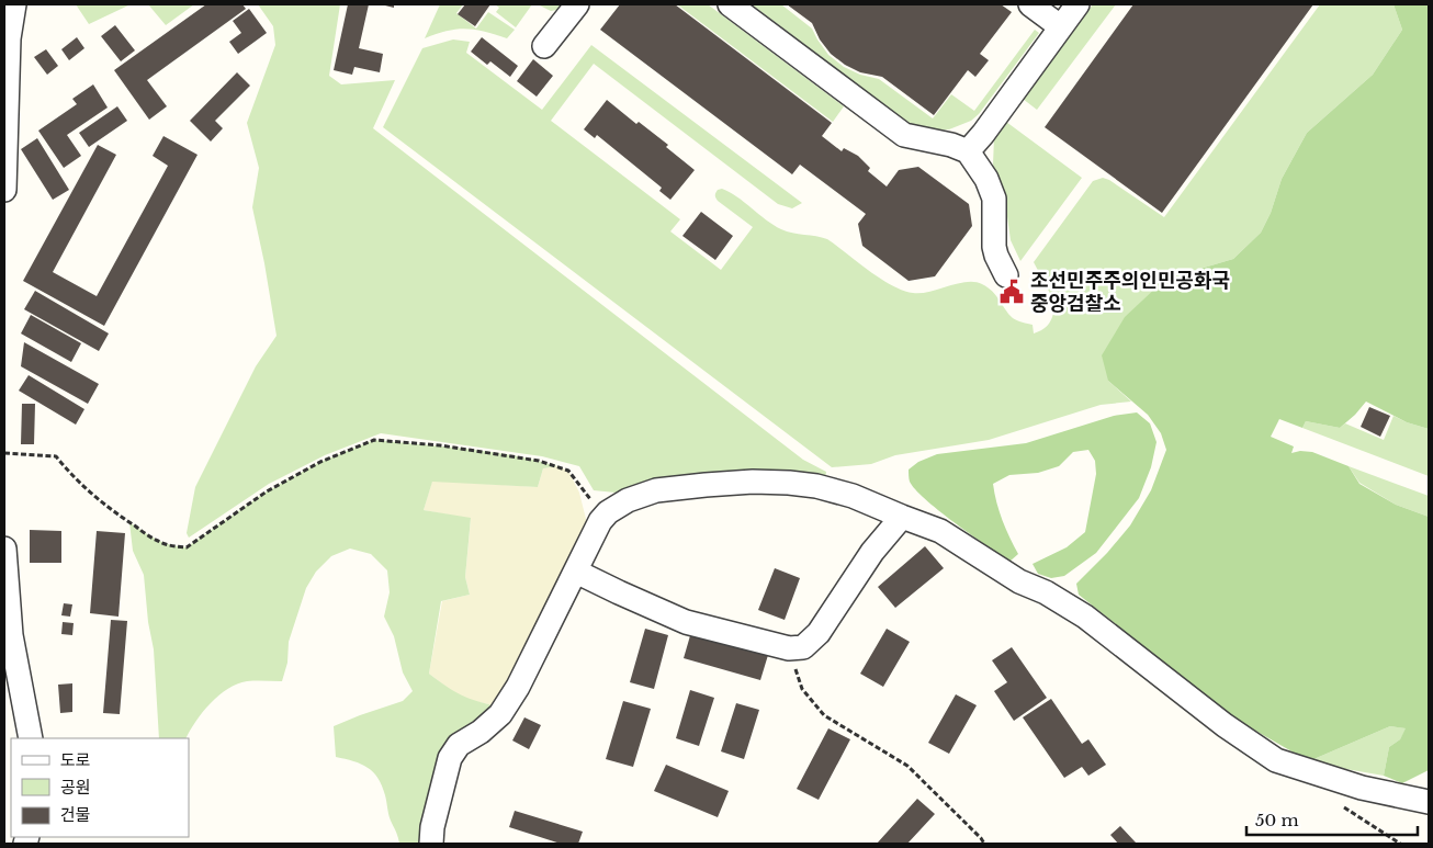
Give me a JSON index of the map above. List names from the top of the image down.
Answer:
{
  "places": {
    "public building": ["조선민주주의인민공화국 중앙검찰소"]
  },
  "legend": ["도로", "공원", "건물"],
  "scale_bar": "50 m"
}
